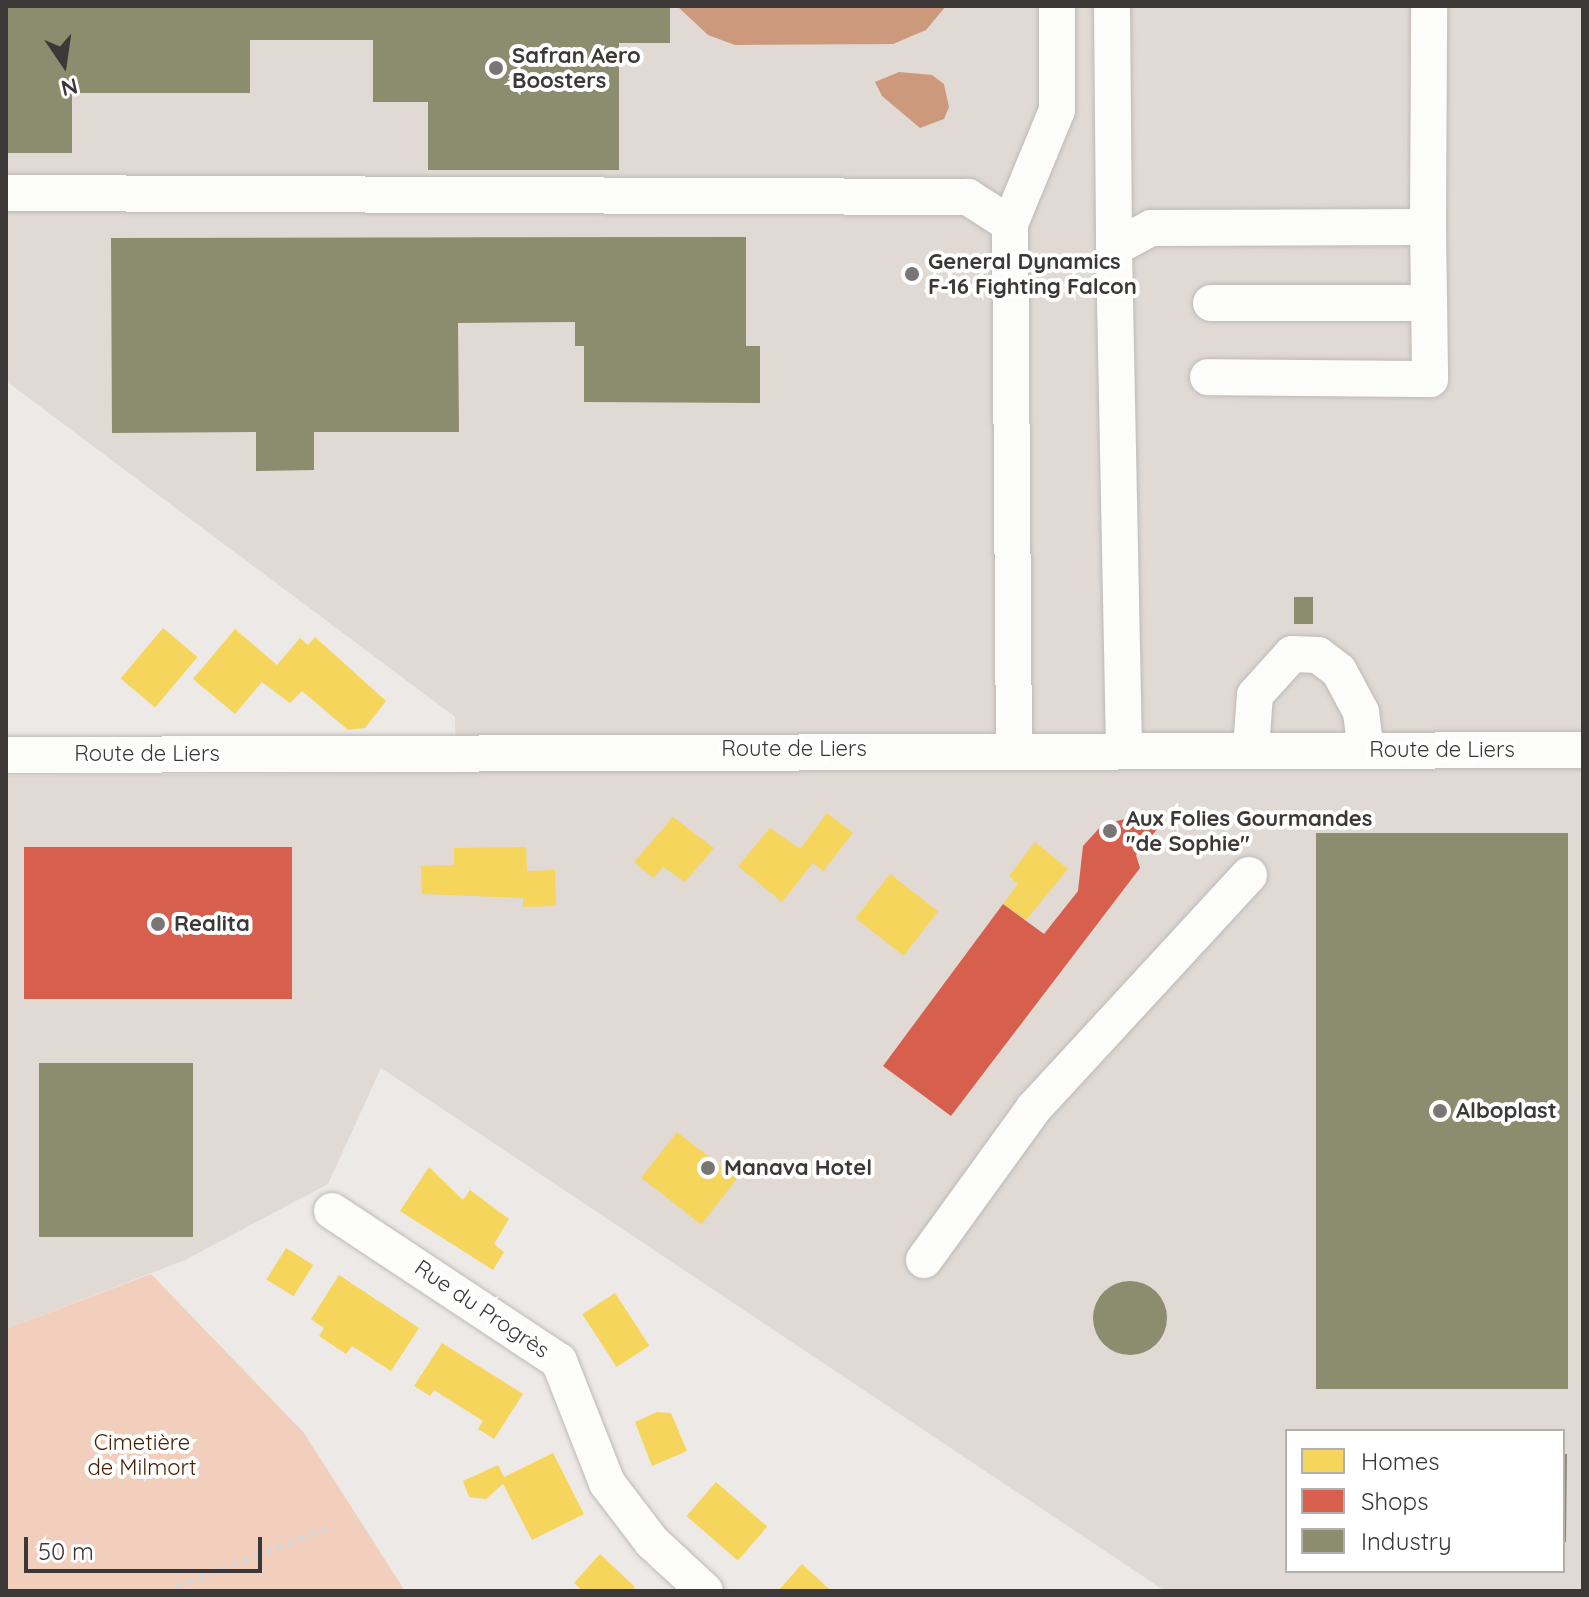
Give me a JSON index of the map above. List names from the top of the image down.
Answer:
{
  "streets": {
    "street": ["Route de Liers", "Rue du Progrès"]
  },
  "parks": ["Cimetière de Milmort"],
  "places": [
    "Safran Aero Boosters",
    "General Dynamics F-16 Fighting Falcon",
    "Aux Folies Gourmandes \"de Sophie\"",
    "Realita",
    "Alboplast",
    "Manava Hotel"
  ],
  "legend": ["Homes", "Shops", "Industry"],
  "scale_bar": "50 m",
  "north": "bottom"
}
